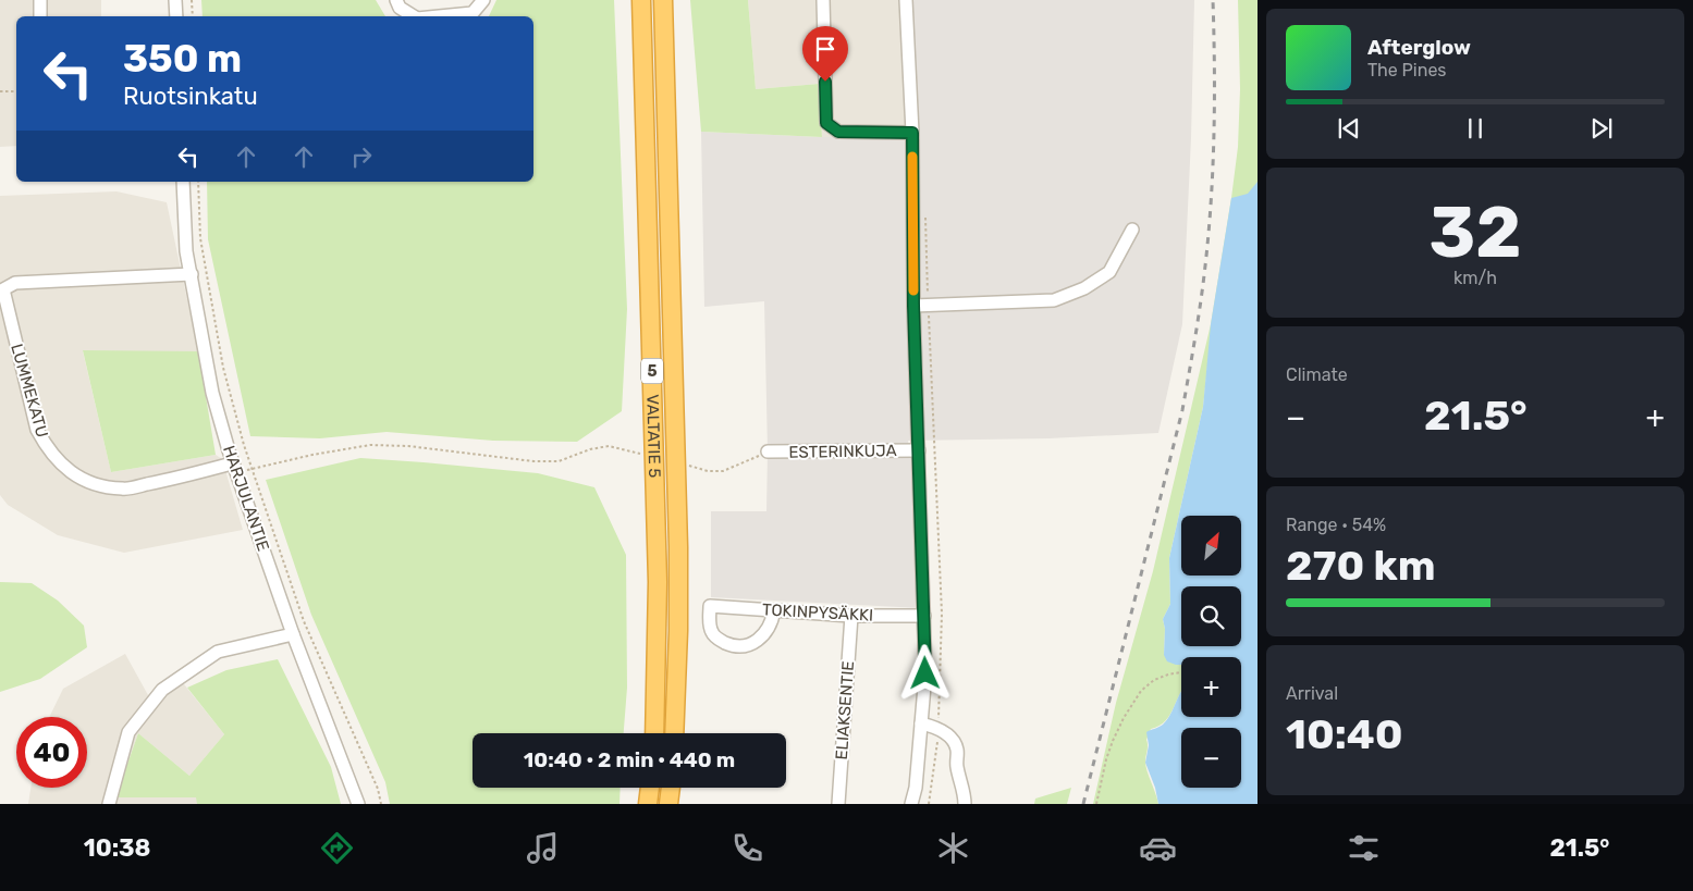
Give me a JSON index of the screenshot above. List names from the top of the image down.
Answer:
{
  "streets": {
    "highway": ["5", "VALTATIE 5"],
    "street": [
      "LUMMEKATU",
      "ESTERINKUJA",
      "HARJULANTIE",
      "TOKINPYSÄKKI",
      "ELIAKSENTIE"
    ]
  },
  "crossings": [
    ["LUMMEKATU", "HARJULANTIE"],
    ["TOKINPYSÄKKI", "ELIAKSENTIE"]
  ],
  "north": "top right",
  "page": {
    "turn": ["350 m", "Ruotsinkatu"],
    "song": ["Afterglow", "The Pines"],
    "tile": [
      ["32", "km/h"],
      "Climate",
      ["Range · 54%", "270 km"],
      ["Arrival", "10:40"]
    ],
    "heat": ["−", "21.5°", "+"],
    "map_buttons": ["+", "−"],
    "limit": "40",
    "trip": "10:40 · 2 min · 440 m",
    "tabs": ["10:38", "21.5°"]
  }
}
